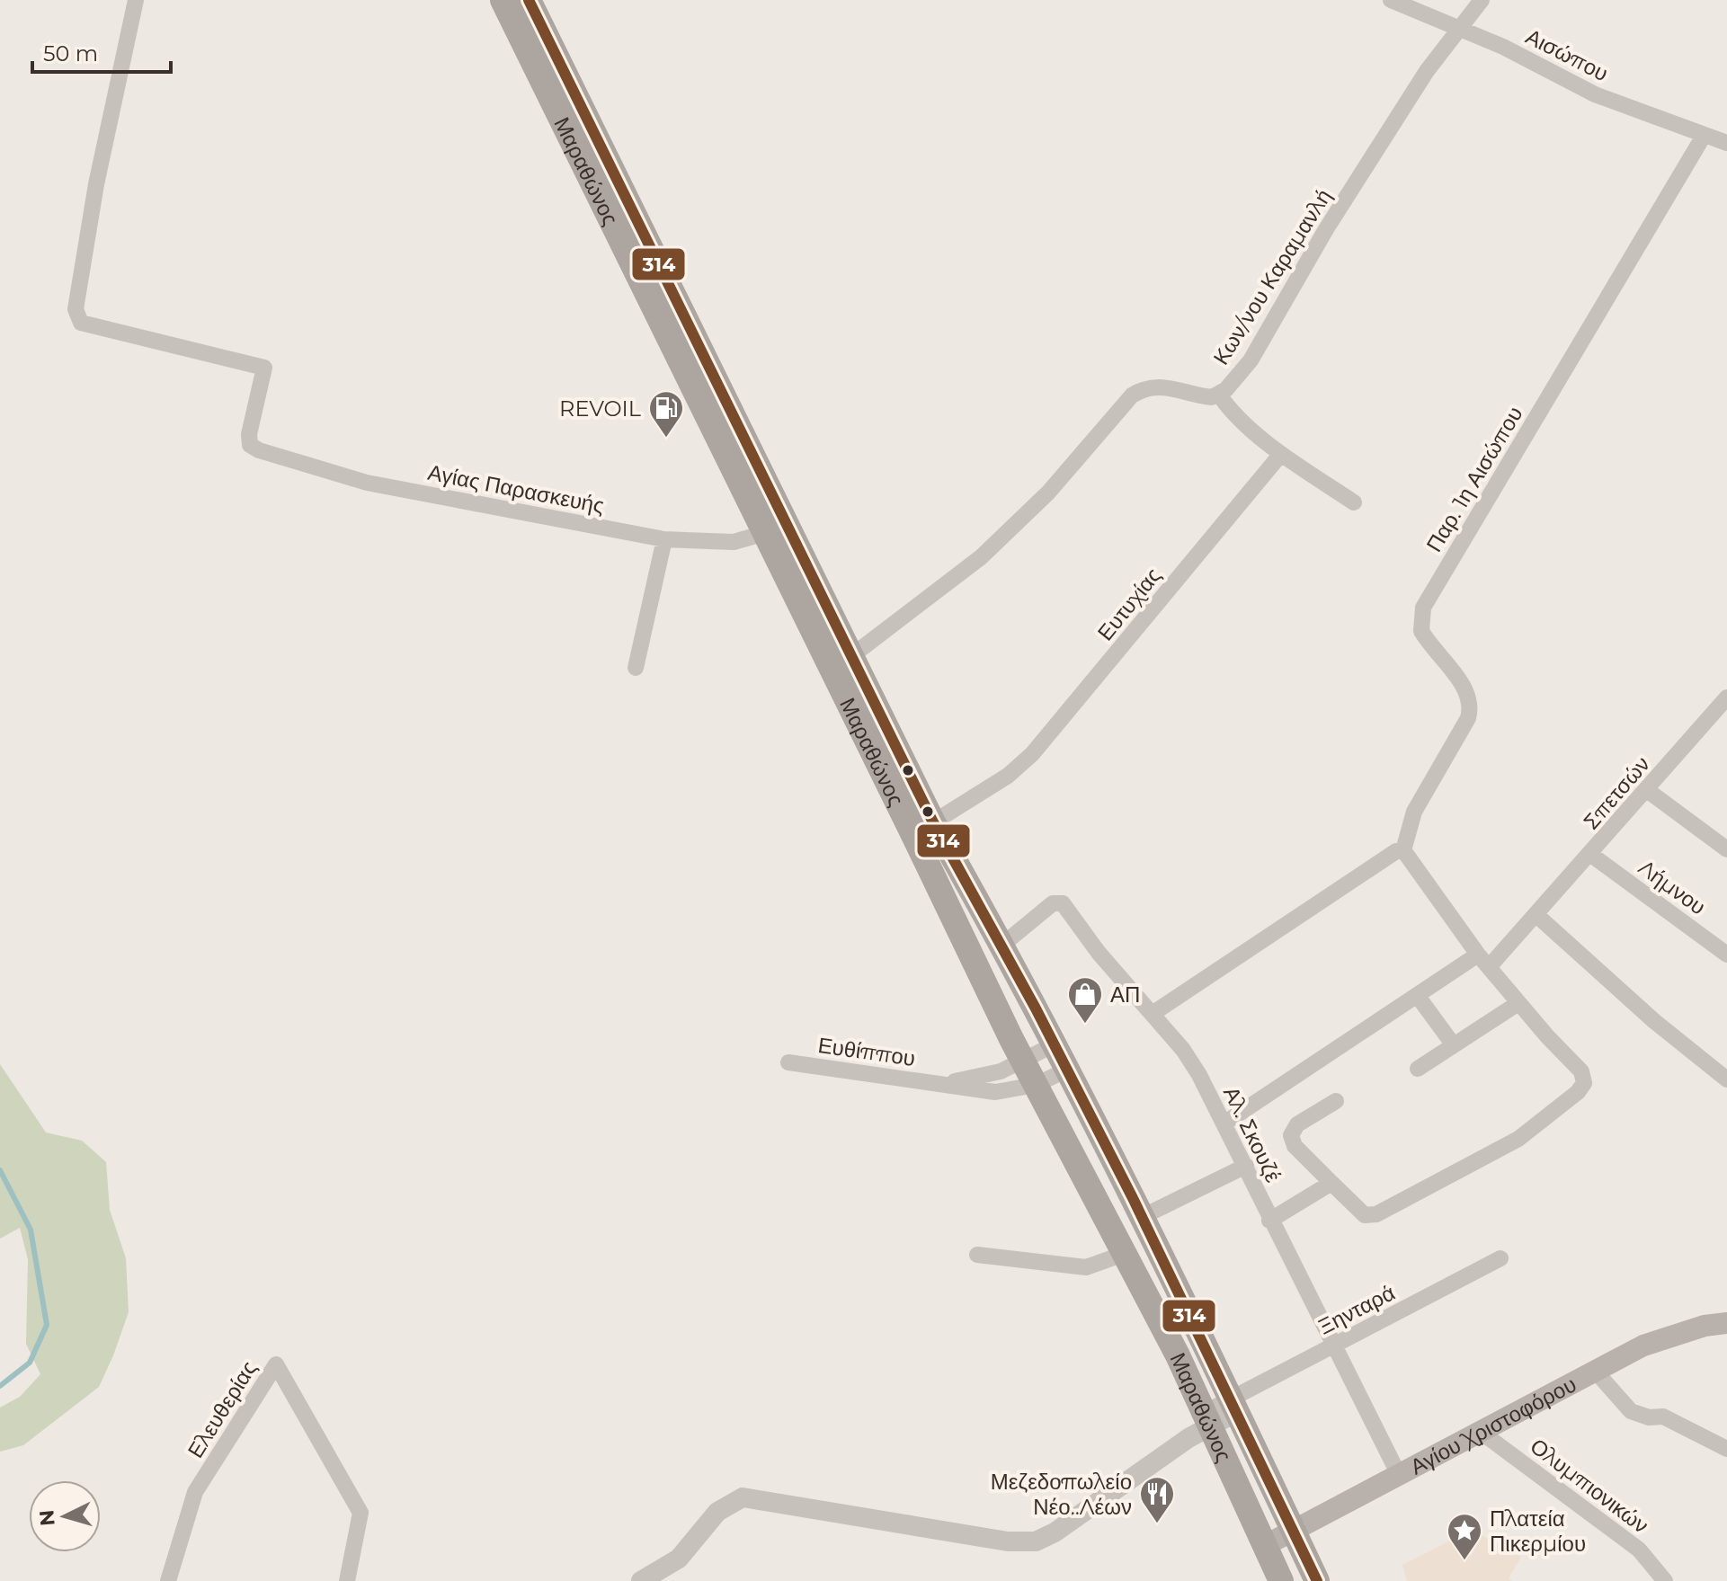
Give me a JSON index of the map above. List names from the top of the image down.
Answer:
{
  "streets": {
    "main road": ["Μαραθώνος", "Αγίου Χριστοφόρου"],
    "street": [
      "Αισώπου",
      "Κων/νου Καραμανλή",
      "Παρ. 1η Αισώπου",
      "Αγίας Παρασκευής",
      "Ευτυχίας",
      "Σπετσών",
      "Λήμνου",
      "Ευθίππου",
      "Αλ. Σκουζέ",
      "Ξηνταρά",
      "Ελευθερίας",
      "Ολυμπιονικών"
    ]
  },
  "crossings": [
    ["Αισώπου", "Κων/νου Καραμανλή"],
    ["Αισώπου", "Παρ. 1η Αισώπου"],
    ["Μαραθώνος", "Κων/νου Καραμανλή"],
    ["Μαραθώνος", "Αγίας Παρασκευής"],
    ["Μαραθώνος", "Ευτυχίας"],
    ["Μαραθώνος", "Ευθίππου"],
    ["Μαραθώνος", "Αλ. Σκουζέ"],
    ["Μαραθώνος", "Ξηνταρά"],
    ["Μαραθώνος", "Αγίου Χριστοφόρου"],
    ["Σπετσών", "Λήμνου"],
    ["Σπετσών", "Αλ. Σκουζέ"],
    ["Αλ. Σκουζέ", "Ξηνταρά"],
    ["Αλ. Σκουζέ", "Αγίου Χριστοφόρου"],
    ["Αγίου Χριστοφόρου", "Ολυμπιονικών"]
  ],
  "places": {
    "fuel station": ["REVOIL"],
    "shop": ["ΑΠ"],
    "restaurant": ["Μεζεδοπωλείο Νέο..Λέων"],
    "place": ["Πλατεία Πικερμίου"]
  },
  "lines": ["transit line 314"],
  "scale_bar": "50 m",
  "north": "left"
}
